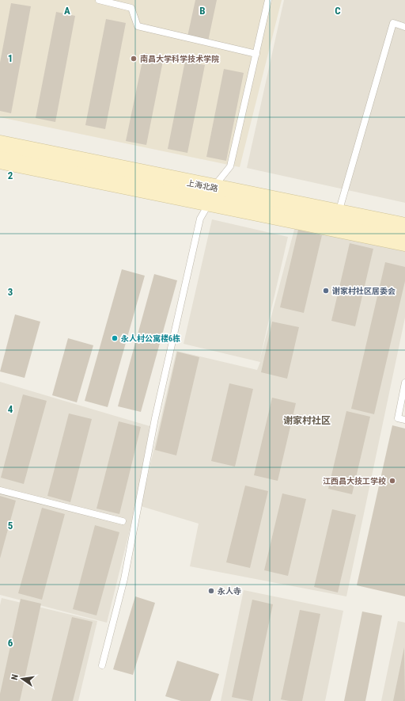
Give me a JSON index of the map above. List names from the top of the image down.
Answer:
{
  "streets": {
    "main road": ["上海北路"]
  },
  "districts": ["谢家村社区"],
  "places": [
    "南昌大学科学技术学院",
    "谢家村社区居委会",
    "永人村公寓楼6栋",
    "江西昌大技工学校",
    "永人寺"
  ],
  "north": "left",
  "grid": {
    "columns": ["A", "B", "C"],
    "rows": [
      "1",
      "2",
      "3",
      "4",
      "5",
      "6"
    ]
  }
}
